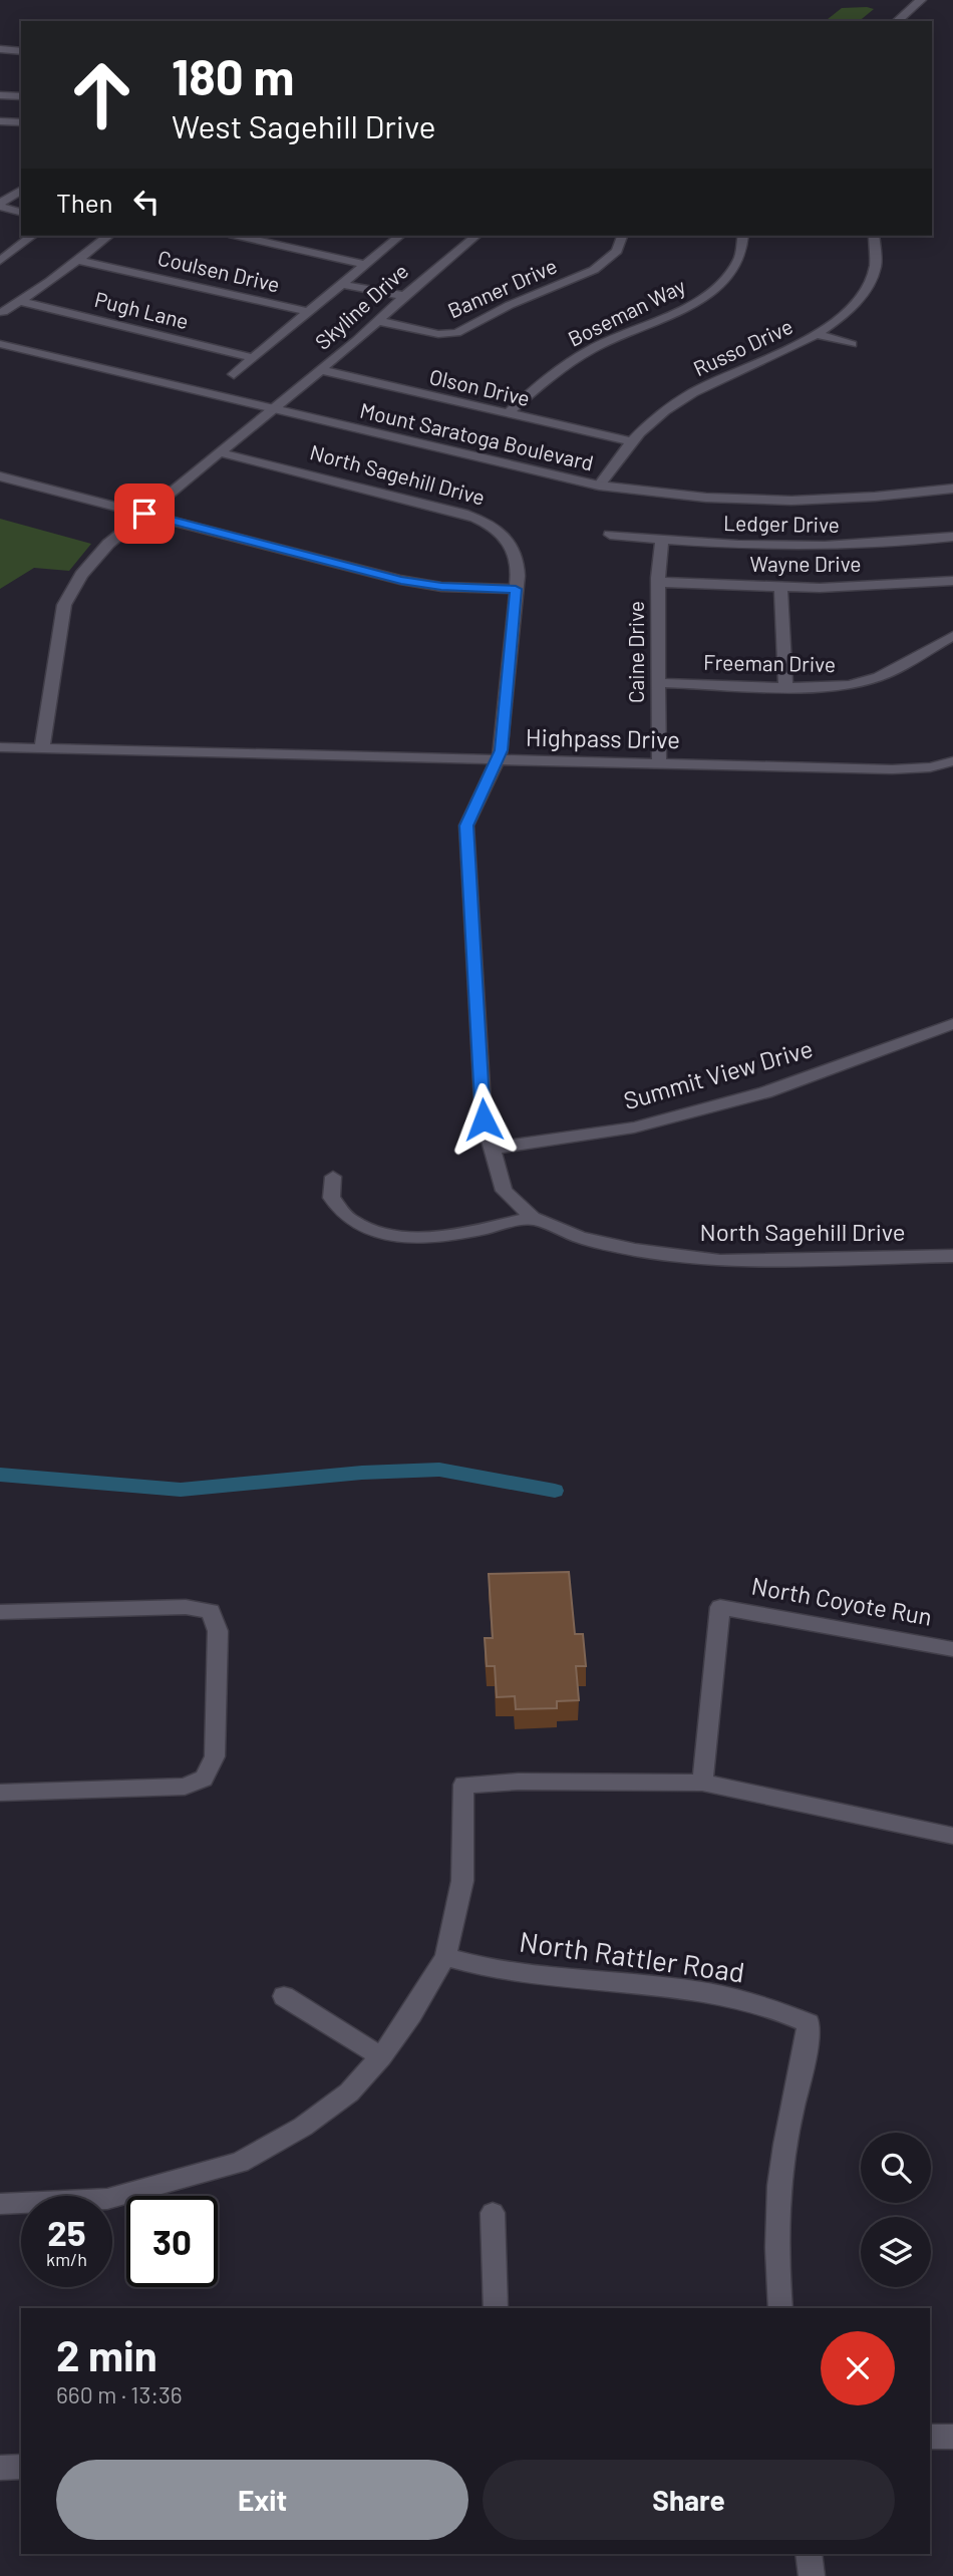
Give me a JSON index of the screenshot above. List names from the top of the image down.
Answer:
{
  "streets": {
    "street": [
      "Coulsen Drive",
      "Banner Drive",
      "Skyline Drive",
      "Pugh Lane",
      "Boseman Way",
      "Russo Drive",
      "Olson Drive",
      "Mount Saratoga Boulevard",
      "North Sagehill Drive",
      "Ledger Drive",
      "Wayne Drive",
      "Caine Drive",
      "Freeman Drive",
      "Highpass Drive",
      "Summit View Drive",
      "North Coyote Run",
      "North Rattler Road"
    ]
  },
  "crossings": [
    ["Banner Drive", "Skyline Drive"],
    ["Skyline Drive", "Olson Drive"],
    ["Skyline Drive", "Mount Saratoga Boulevard"],
    ["Skyline Drive", "North Sagehill Drive"],
    ["Skyline Drive", "Highpass Drive"],
    ["Boseman Way", "Olson Drive"],
    ["Russo Drive", "Olson Drive"],
    ["Russo Drive", "Mount Saratoga Boulevard"],
    ["North Sagehill Drive", "Highpass Drive"],
    ["North Sagehill Drive", "Summit View Drive"],
    ["Ledger Drive", "Caine Drive"],
    ["Wayne Drive", "Caine Drive"],
    ["Caine Drive", "Freeman Drive"],
    ["Caine Drive", "Highpass Drive"]
  ],
  "page": {
    "turn": ["180 m", "West Sagehill Drive"],
    "then": "Then",
    "speed": "25 km/h",
    "limit": "30",
    "heading": ["2 min", "660 m · 13:36"],
    "buttons": ["Exit", "Share"]
  }
}
